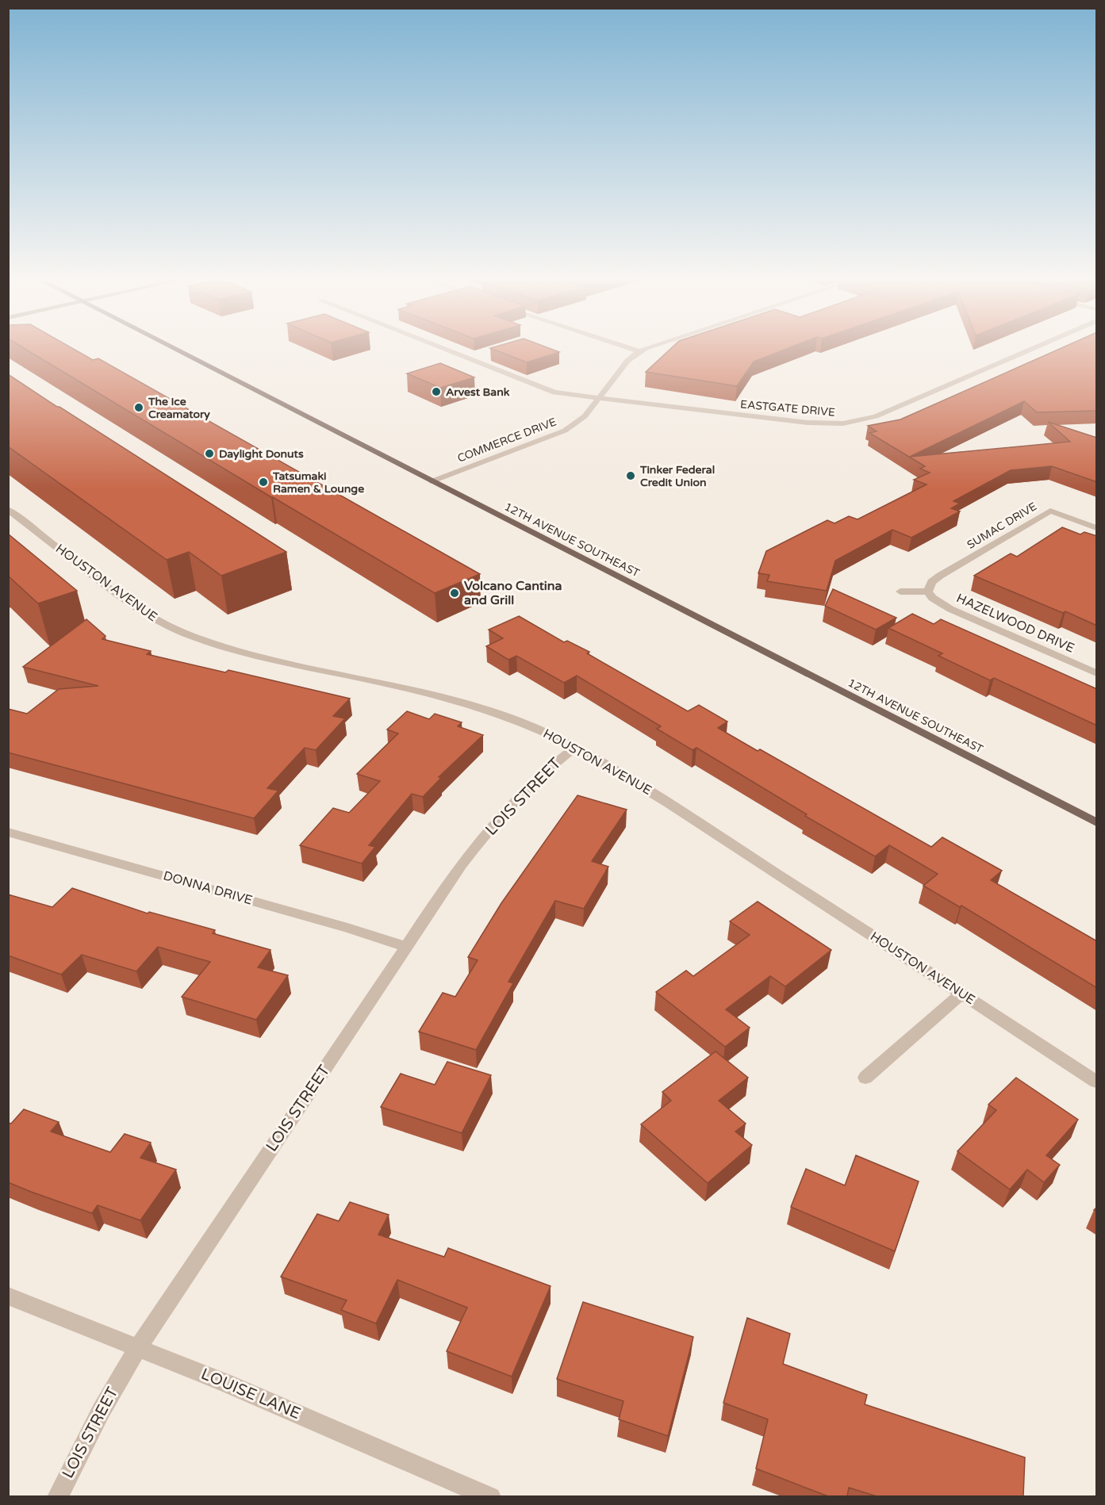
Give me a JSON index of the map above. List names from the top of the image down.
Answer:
{
  "streets": {
    "main road": ["12TH AVENUE SOUTHEAST"],
    "street": [
      "EASTGATE DRIVE",
      "COMMERCE DRIVE",
      "SUMAC DRIVE",
      "HOUSTON AVENUE",
      "HAZELWOOD DRIVE",
      "LOIS STREET",
      "DONNA DRIVE",
      "LOUISE LANE"
    ]
  },
  "crossings": [
    ["EASTGATE DRIVE", "COMMERCE DRIVE"],
    ["COMMERCE DRIVE", "12TH AVENUE SOUTHEAST"],
    ["SUMAC DRIVE", "HAZELWOOD DRIVE"],
    ["HOUSTON AVENUE", "LOIS STREET"],
    ["LOIS STREET", "DONNA DRIVE"],
    ["LOIS STREET", "LOUISE LANE"]
  ],
  "places": [
    "Arvest Bank",
    "The Ice Creamatory",
    "Daylight Donuts",
    "Tinker Federal Credit Union",
    "Tatsumaki Ramen & Lounge",
    "Volcano Cantina and Grill"
  ]
}
